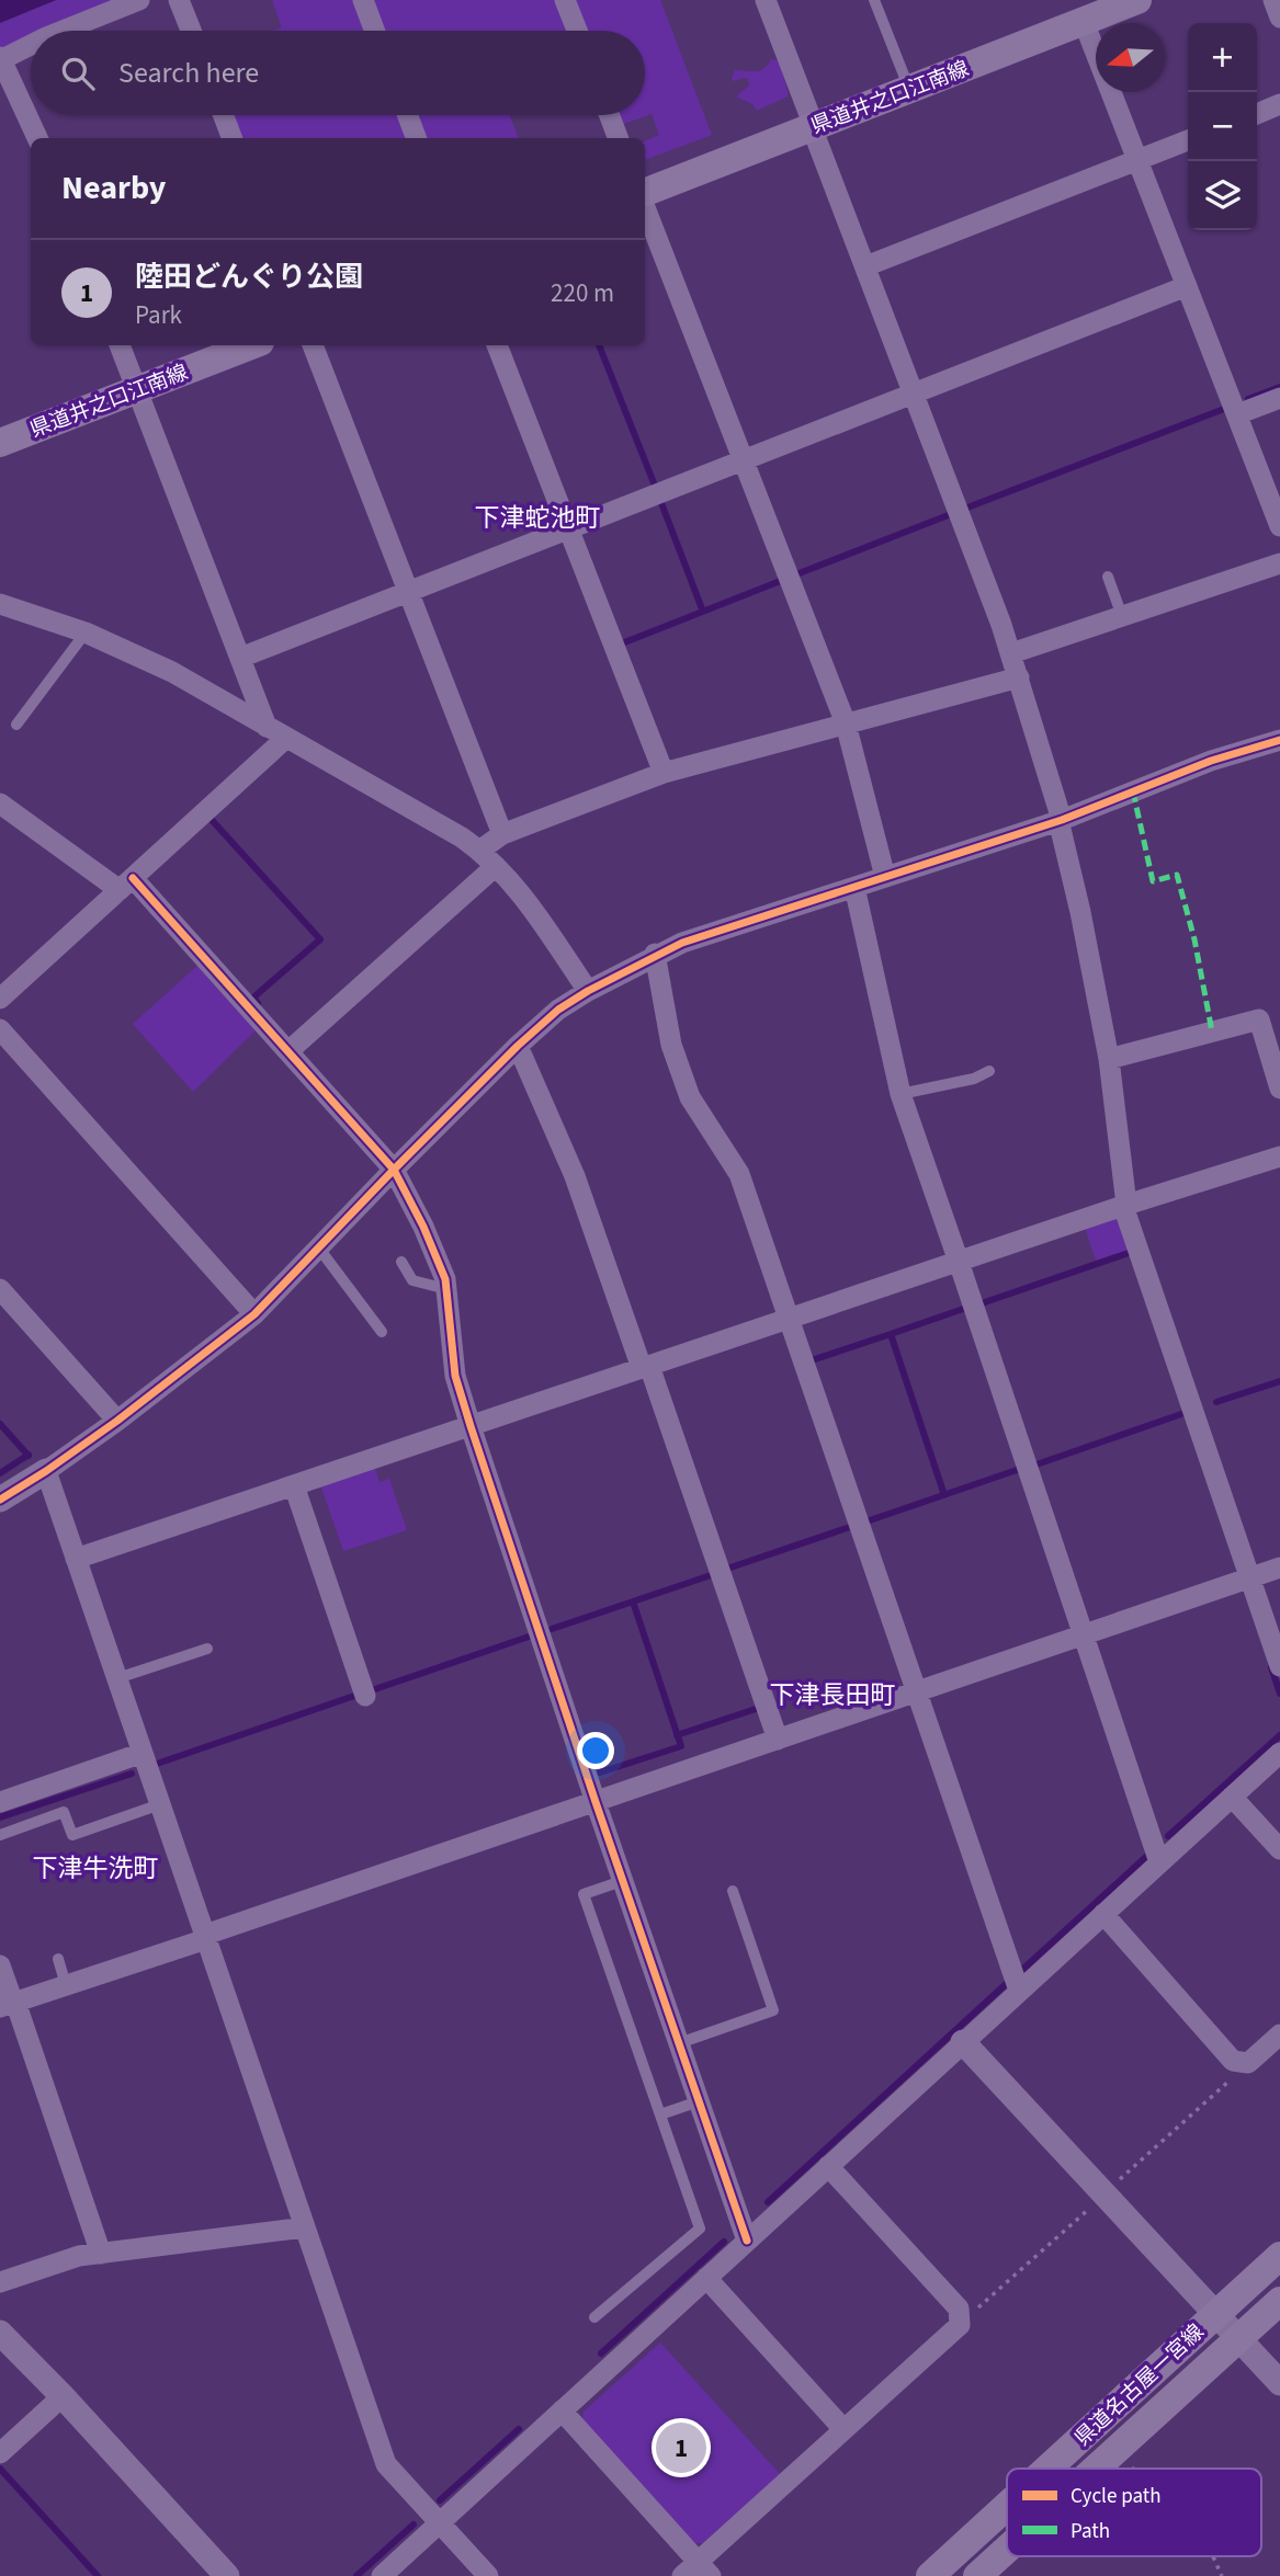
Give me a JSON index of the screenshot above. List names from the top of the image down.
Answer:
{
  "streets": {
    "main road": ["県道井之口江南線", "県道名古屋一宮線"]
  },
  "districts": ["下津蛇池町", "下津長田町", "下津牛洗町"],
  "legend": ["Cycle path", "Path"],
  "north": "left",
  "page": {
    "map_buttons": ["+", "−"],
    "search": "Search here",
    "heading": "Nearby",
    "list": [
      {
        "mark": "1",
        "name": "陸田どんぐり公園",
        "note": "Park",
        "value": "220 m"
      }
    ],
    "pins": "1"
  }
}
